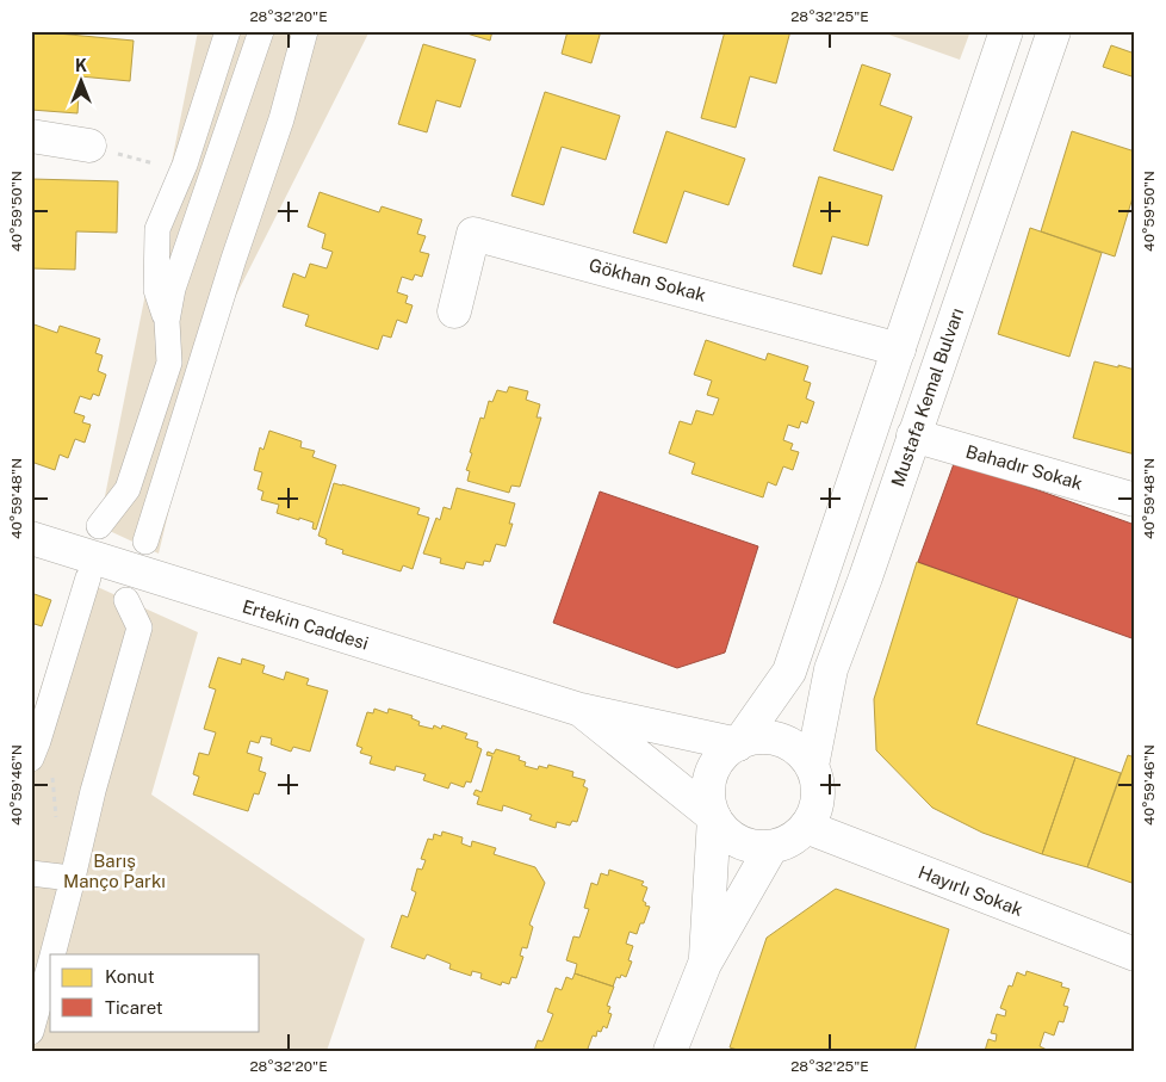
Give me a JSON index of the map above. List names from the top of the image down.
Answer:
{
  "streets": {
    "main road": [
      "Gökhan Sokak",
      "Mustafa Kemal Bulvarı",
      "Bahadır Sokak",
      "Ertekin Caddesi",
      "Hayırlı Sokak"
    ]
  },
  "crossings": [
    ["Mustafa Kemal Bulvarı", "Bahadır Sokak"],
    ["Mustafa Kemal Bulvarı", "Ertekin Caddesi"],
    ["Mustafa Kemal Bulvarı", "Hayırlı Sokak"],
    ["Ertekin Caddesi", "Hayırlı Sokak"]
  ],
  "parks": ["Barış Manço Parkı"],
  "legend": ["Konut", "Ticaret"],
  "north": "top",
  "coordinates": [
    "28°32'20\"E",
    "28°32'25\"E",
    "40°59'50\"N",
    "40°59'48\"N",
    "40°59'46\"N"
  ]
}
